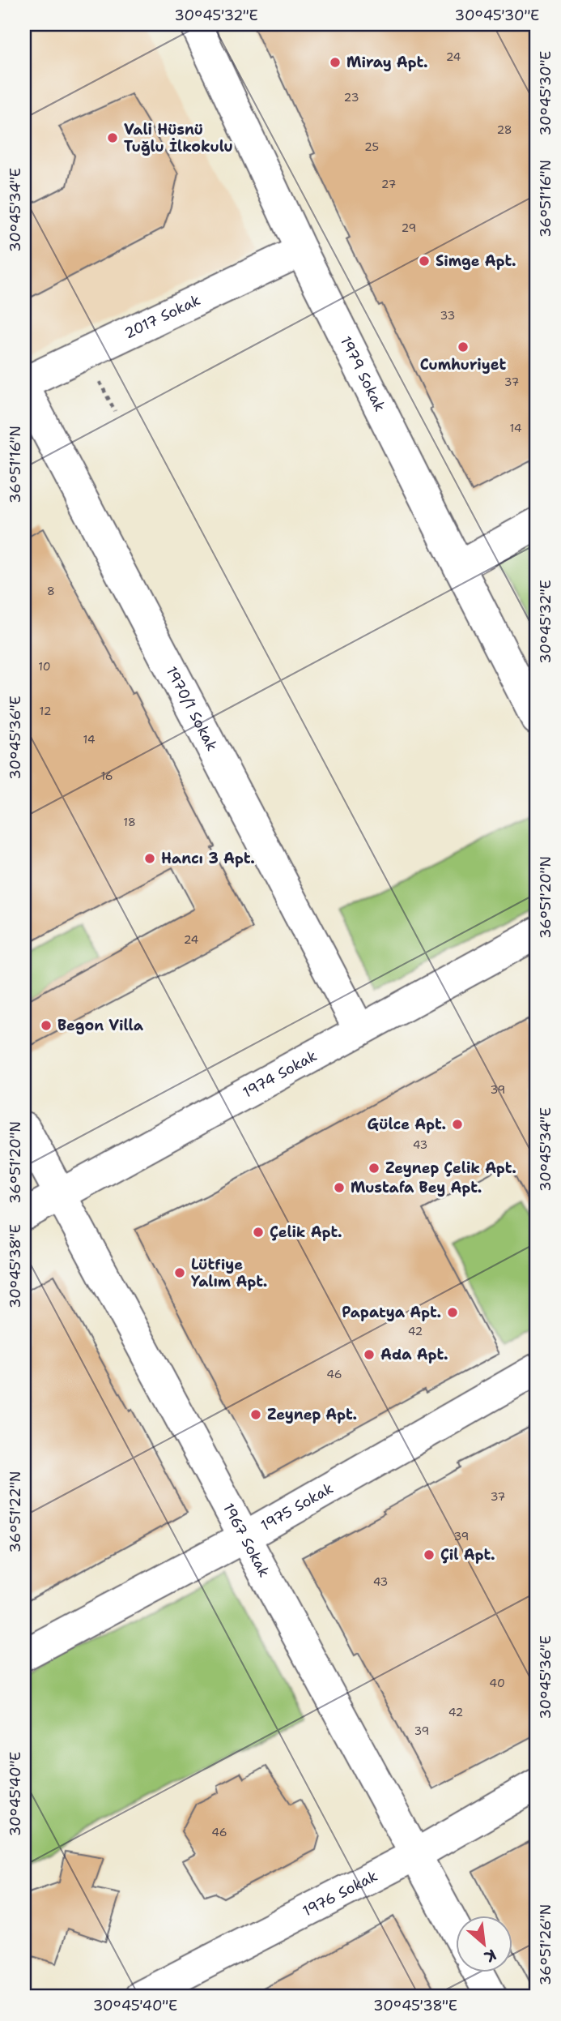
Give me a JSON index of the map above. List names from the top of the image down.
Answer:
{
  "streets": {
    "street": [
      "2017 Sokak",
      "1979 Sokak",
      "1970/1 Sokak",
      "1974 Sokak",
      "1975 Sokak",
      "1967 Sokak",
      "1976 Sokak"
    ]
  },
  "crossings": [
    ["2017 Sokak", "1979 Sokak"],
    ["1970/1 Sokak", "1974 Sokak"],
    ["1974 Sokak", "1967 Sokak"],
    ["1975 Sokak", "1967 Sokak"],
    ["1967 Sokak", "1976 Sokak"]
  ],
  "places": [
    "Miray Apt.",
    "Vali Hüsnü Tuğlu İlkokulu",
    "Simge Apt.",
    "Cumhuriyet",
    "Hancı 3 Apt.",
    "Begon Villa",
    "Gülce Apt.",
    "Zeynep Çelik Apt.",
    "Mustafa Bey Apt.",
    "Çelik Apt.",
    "Lütfiye Yalım Apt.",
    "Papatya Apt.",
    "Ada Apt.",
    "Zeynep Apt.",
    "Çil Apt."
  ],
  "house_numbers": [
    "24",
    "23",
    "28",
    "25",
    "27",
    "29",
    "33",
    "37",
    "14",
    "8",
    "10",
    "12",
    "14",
    "16",
    "18",
    "24",
    "39",
    "43",
    "42",
    "46",
    "37",
    "39",
    "43",
    "40",
    "42",
    "39",
    "46"
  ],
  "north": "bottom right",
  "coordinates": [
    "30°45'32\"E",
    "30°45'30\"E",
    "36°51'16\"N",
    "30°45'34\"E",
    "30°45'36\"E",
    "36°51'20\"N",
    "30°45'38\"E",
    "36°51'22\"N",
    "30°45'40\"E",
    "36°51'26\"N"
  ]
}
